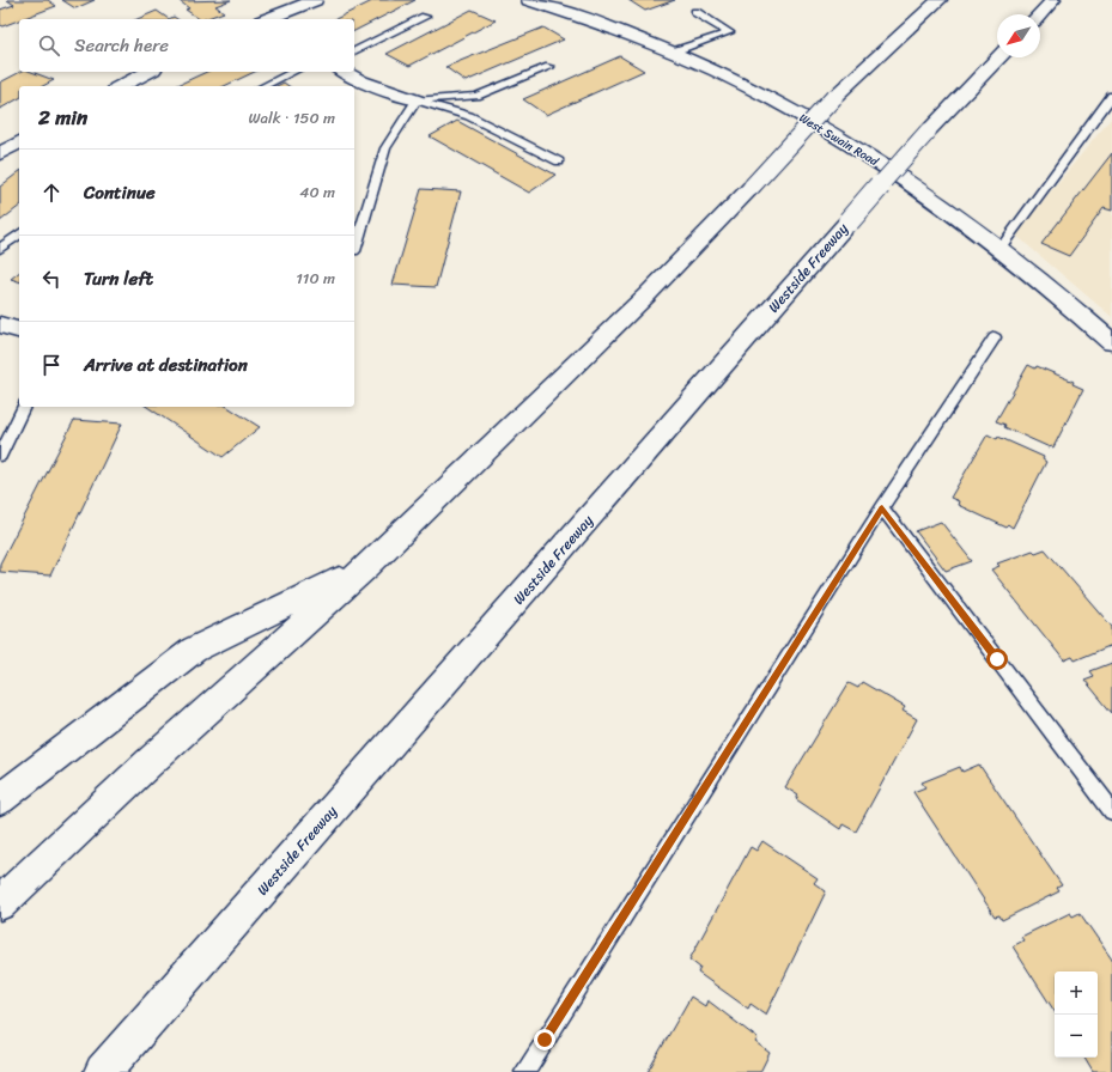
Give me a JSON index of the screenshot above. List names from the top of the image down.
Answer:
{
  "streets": {
    "main road": ["West Swain Road", "Westside Freeway"]
  },
  "north": "bottom left",
  "page": {
    "search": "Search here",
    "heading": ["2 min", "Walk · 150 m"],
    "list": [
      ["Continue", "40 m"],
      ["Turn left", "110 m"],
      "Arrive at destination"
    ],
    "map_buttons": ["+", "−"]
  }
}
